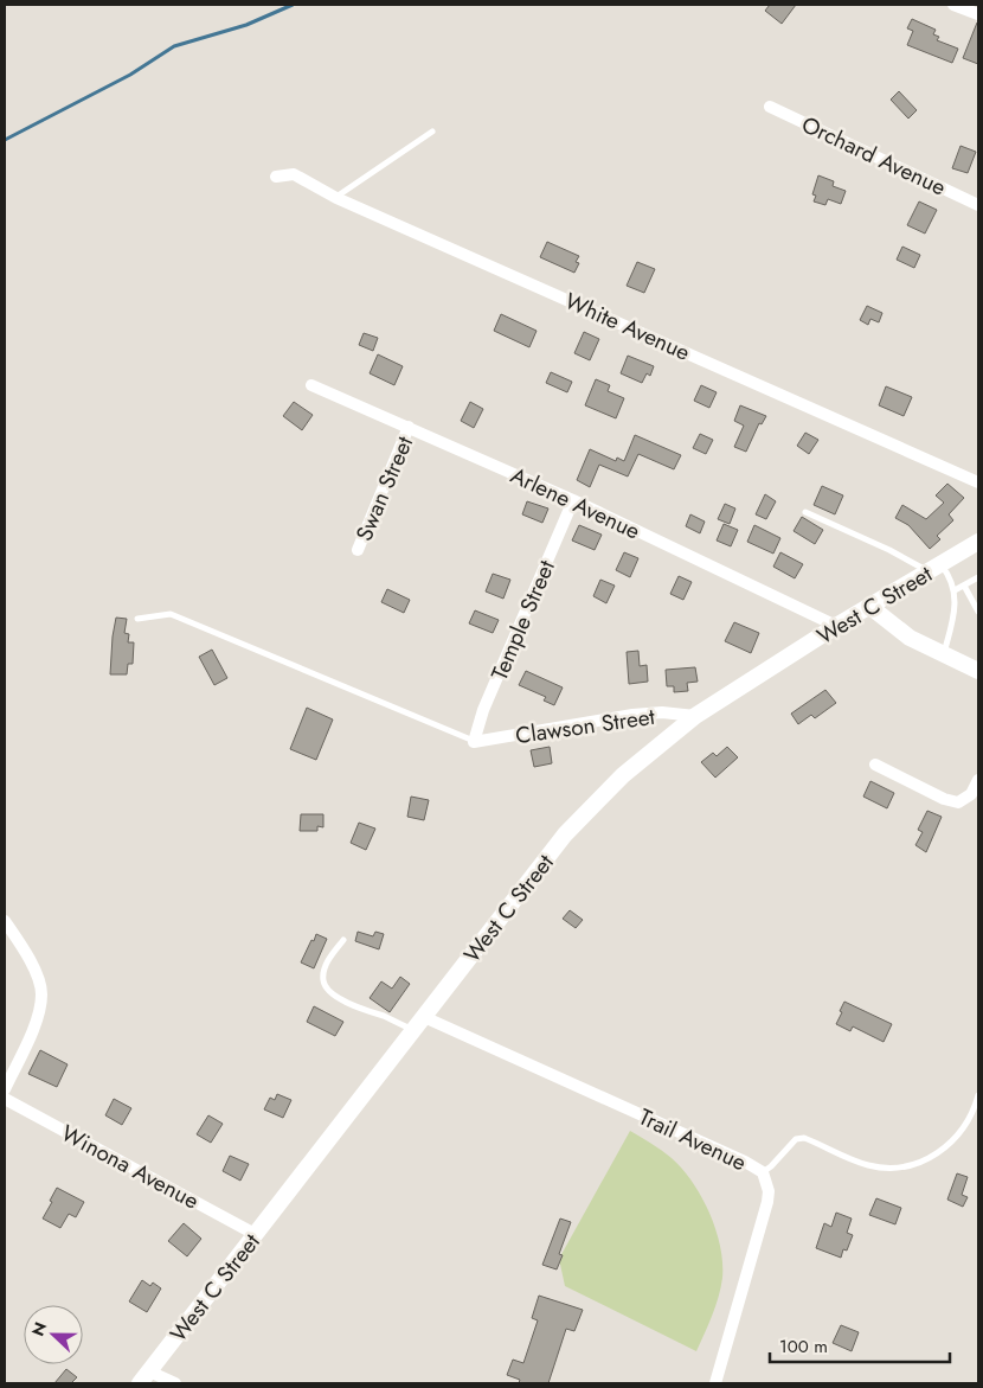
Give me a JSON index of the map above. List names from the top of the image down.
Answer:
{
  "streets": {
    "main road": ["West C Street"],
    "street": [
      "Orchard Avenue",
      "White Avenue",
      "Swan Street",
      "Arlene Avenue",
      "Temple Street",
      "Clawson Street",
      "Trail Avenue",
      "Winona Avenue"
    ]
  },
  "crossings": [
    ["Swan Street", "Arlene Avenue"],
    ["Arlene Avenue", "West C Street"],
    ["Arlene Avenue", "Temple Street"],
    ["West C Street", "Clawson Street"],
    ["West C Street", "Trail Avenue"],
    ["West C Street", "Winona Avenue"],
    ["Temple Street", "Clawson Street"]
  ],
  "scale_bar": "100 m",
  "north": "left"
}
